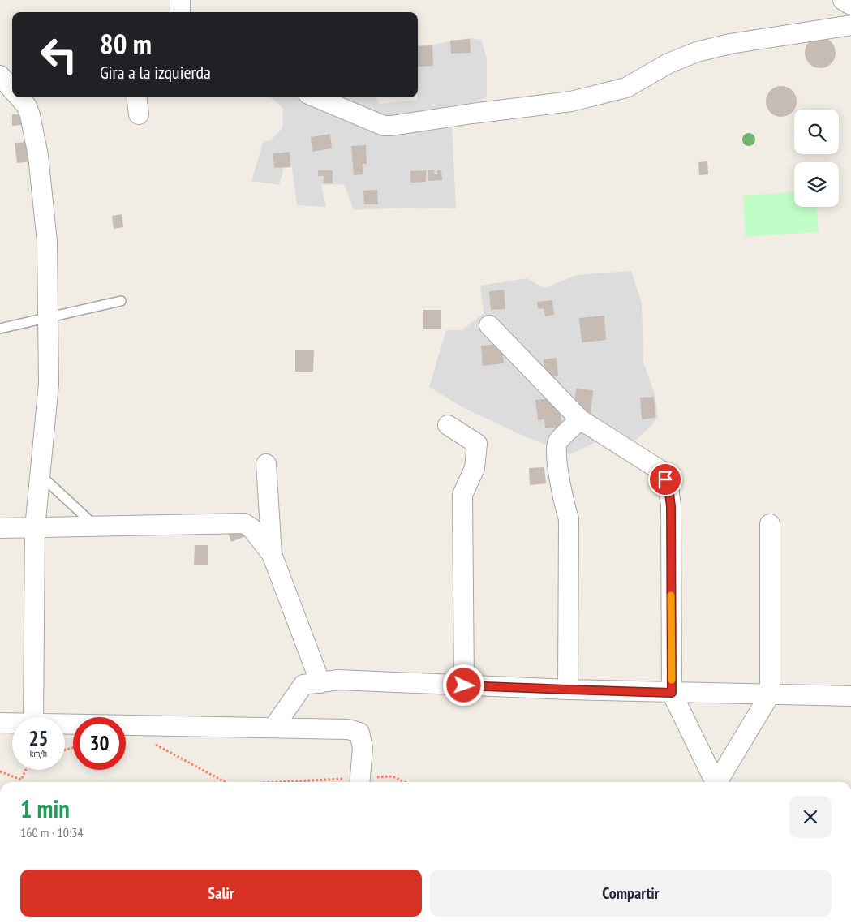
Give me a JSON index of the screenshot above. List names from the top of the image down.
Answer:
{
  "page": {
    "turn": ["80 m", "Gira a la izquierda"],
    "speed": "25 km/h",
    "limit": "30",
    "heading": ["1 min", "160 m · 10:34"],
    "buttons": ["Salir", "Compartir"]
  }
}
